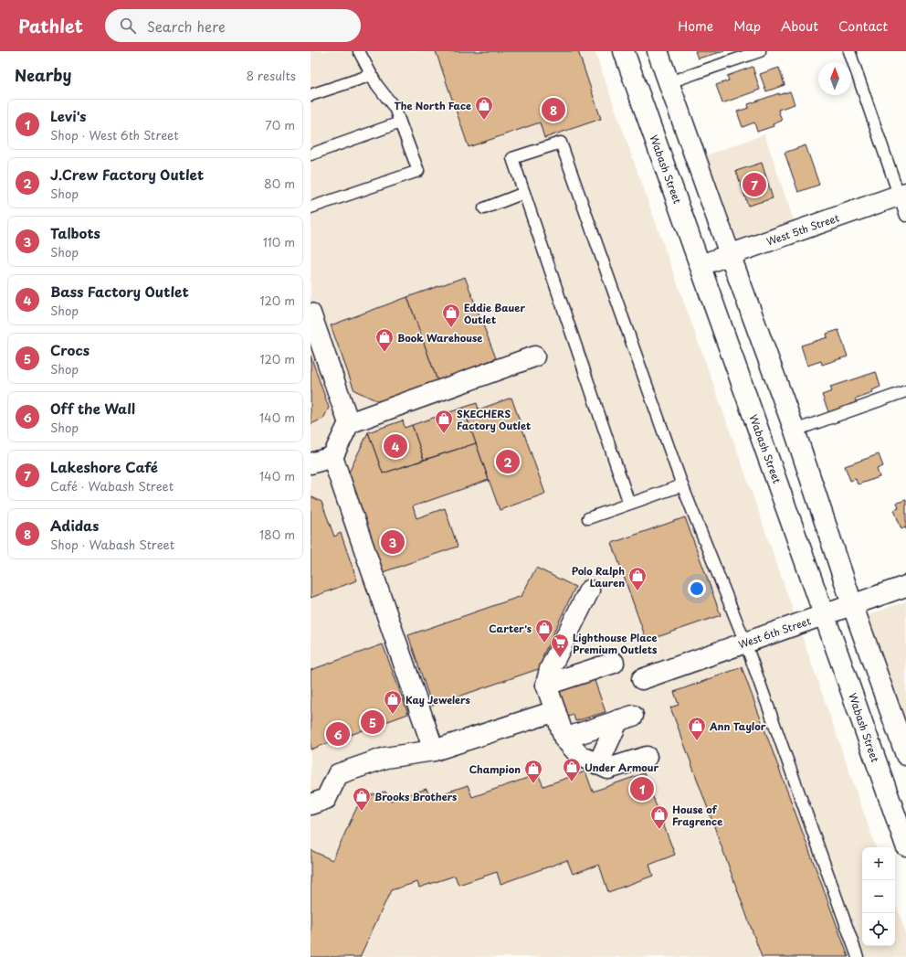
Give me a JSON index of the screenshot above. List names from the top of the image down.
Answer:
{
  "streets": {
    "street": ["Wabash Street", "West 5th Street", "West 6th Street"]
  },
  "crossings": [
    ["Wabash Street", "West 5th Street"],
    ["Wabash Street", "West 6th Street"]
  ],
  "places": {
    "shop": [
      "The North Face",
      "Eddie Bauer Outlet",
      "Book Warehouse",
      "SKECHERS Factory Outlet",
      "Polo Ralph Lauren",
      "Carter's",
      "Kay Jewelers",
      "Ann Taylor",
      "Under Armour",
      "Champion",
      "Brooks Brothers",
      "House of Fragrence"
    ],
    "supermarket": ["Lighthouse Place Premium Outlets"]
  },
  "north": "top",
  "page": {
    "header": "Pathlet",
    "search": "Search here",
    "nav": [
      "Home",
      "Map",
      "About",
      "Contact"
    ],
    "heading": ["Nearby", "8 results"],
    "pins": [
      "8",
      "7",
      "4",
      "2",
      "3",
      "5",
      "6",
      "1"
    ],
    "list": [
      {
        "mark": "1",
        "name": "Levi's",
        "note": "Shop · West 6th Street",
        "value": "70 m"
      },
      {
        "mark": "2",
        "name": "J.Crew Factory Outlet",
        "note": "Shop",
        "value": "80 m"
      },
      {
        "mark": "3",
        "name": "Talbots",
        "note": "Shop",
        "value": "110 m"
      },
      {
        "mark": "4",
        "name": "Bass Factory Outlet",
        "note": "Shop",
        "value": "120 m"
      },
      {
        "mark": "5",
        "name": "Crocs",
        "note": "Shop",
        "value": "120 m"
      },
      {
        "mark": "6",
        "name": "Off the Wall",
        "note": "Shop",
        "value": "140 m"
      },
      {
        "mark": "7",
        "name": "Lakeshore Café",
        "note": "Café · Wabash Street",
        "value": "140 m"
      },
      {
        "mark": "8",
        "name": "Adidas",
        "note": "Shop · Wabash Street",
        "value": "180 m"
      }
    ],
    "map_buttons": ["+", "−"]
  }
}
